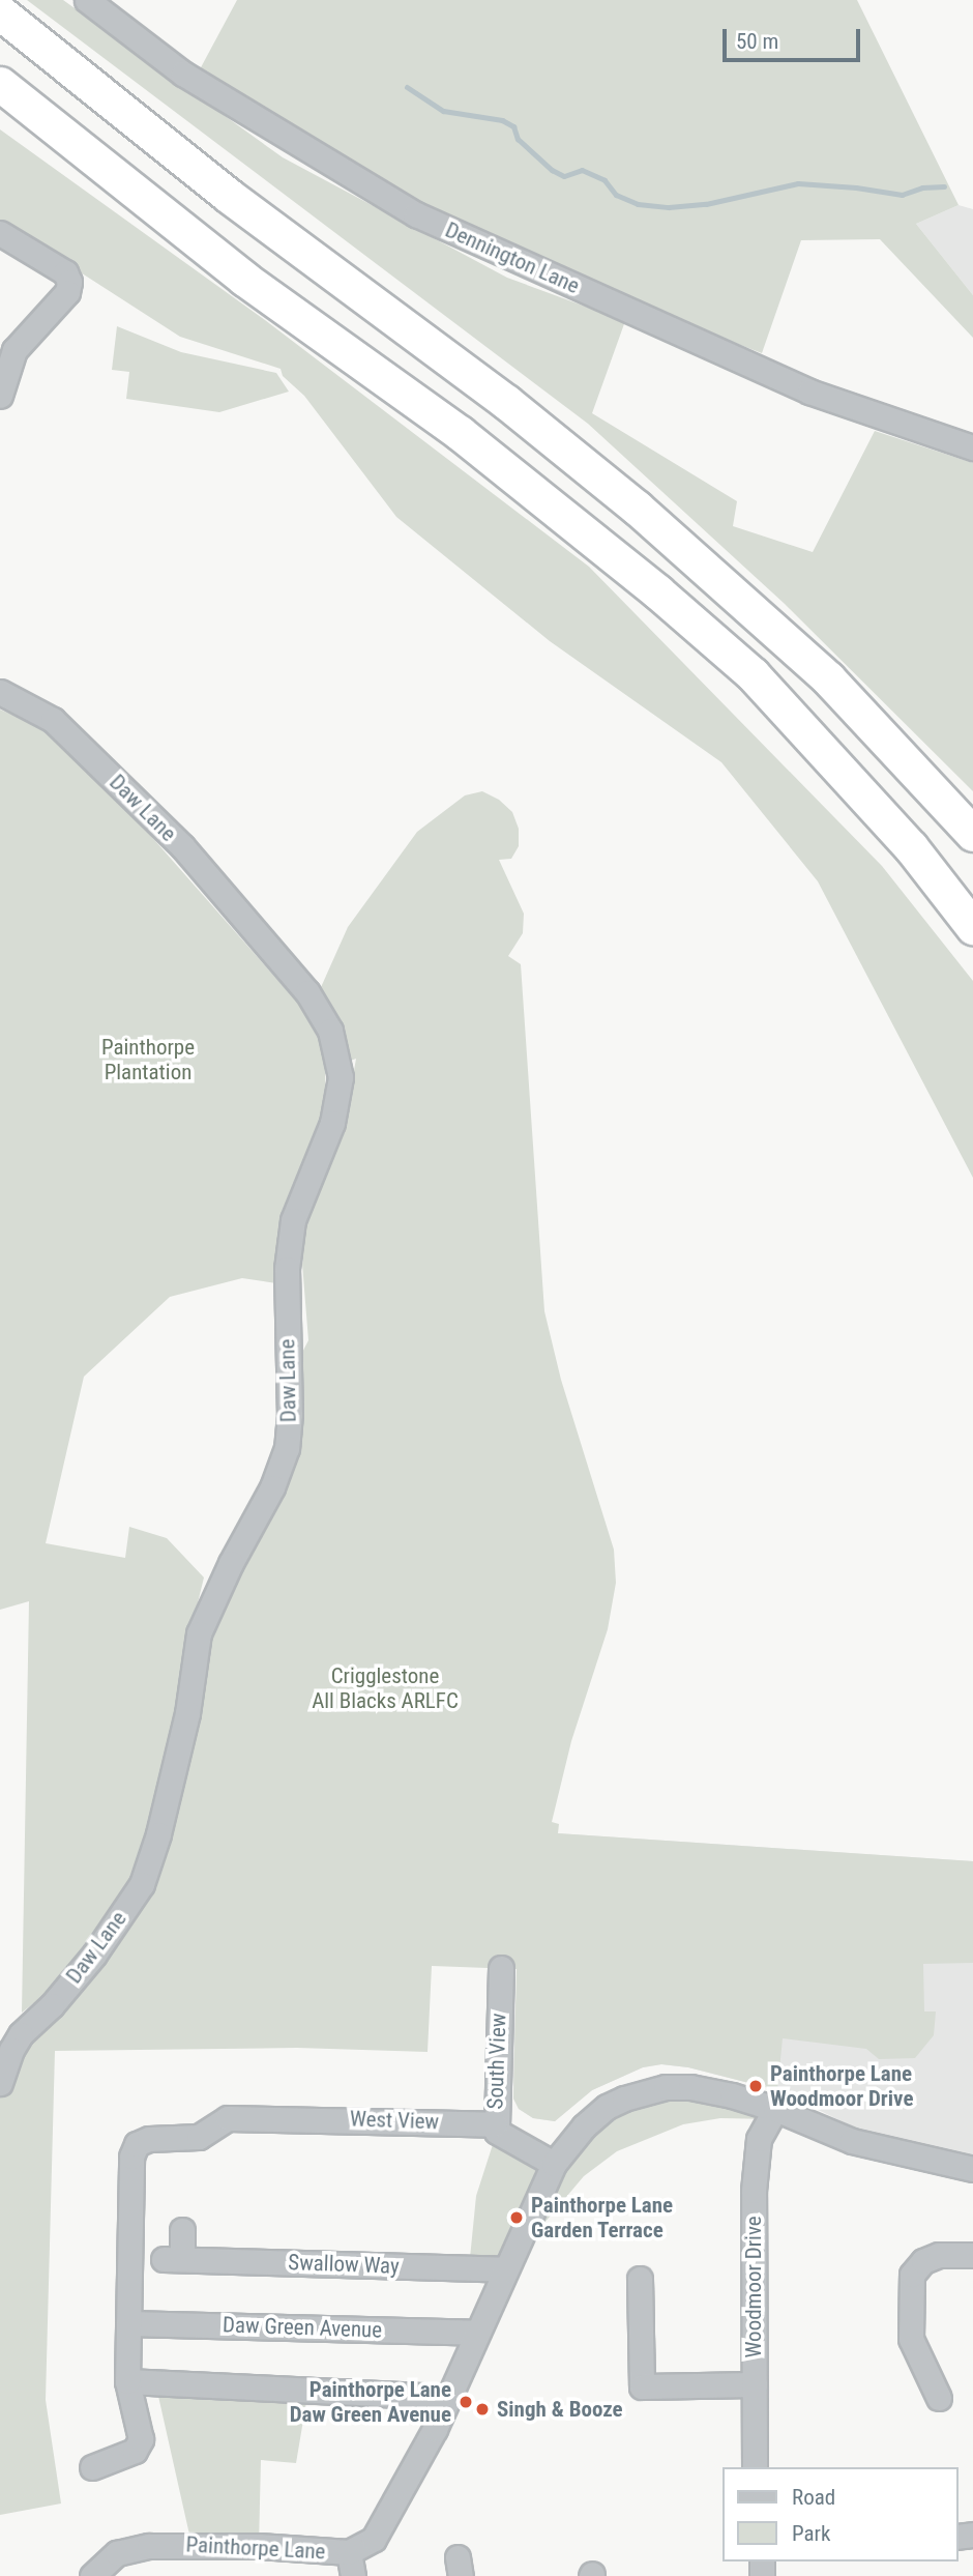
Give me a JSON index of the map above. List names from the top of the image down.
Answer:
{
  "streets": {
    "street": [
      "Dennington Lane",
      "Daw Lane",
      "South View",
      "West View",
      "Swallow Way",
      "Woodmoor Drive",
      "Daw Green Avenue",
      "Painthorpe Lane"
    ]
  },
  "crossings": [
    ["South View", "West View"],
    ["South View", "Painthorpe Lane"],
    ["West View", "Daw Green Avenue"],
    ["Swallow Way", "Painthorpe Lane"],
    ["Woodmoor Drive", "Painthorpe Lane"],
    ["Daw Green Avenue", "Painthorpe Lane"]
  ],
  "parks": ["Painthorpe Plantation", "Crigglestone All Blacks ARLFC"],
  "places": [
    "Painthorpe Lane Woodmoor Drive",
    "Painthorpe Lane Garden Terrace",
    "Painthorpe Lane Daw Green Avenue",
    "Singh & Booze"
  ],
  "legend": ["Road", "Park"],
  "scale_bar": "50 m"
}
